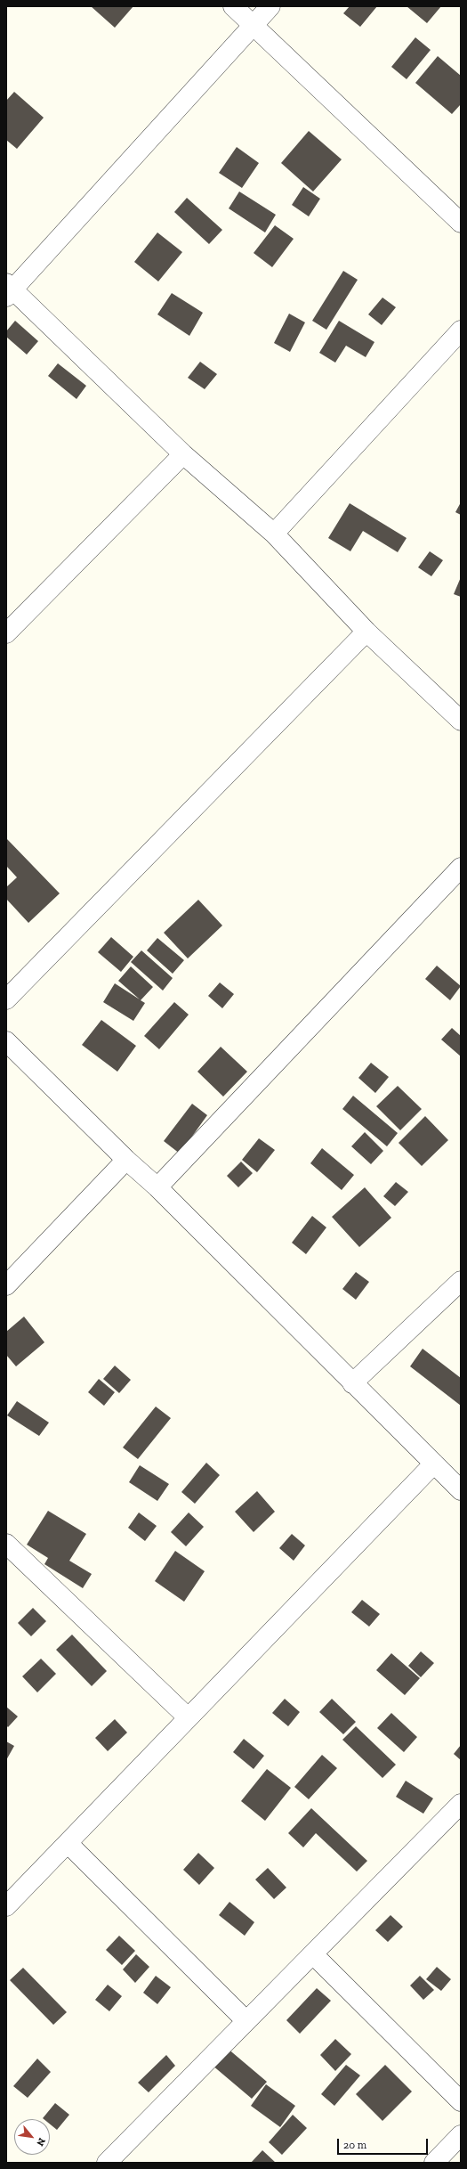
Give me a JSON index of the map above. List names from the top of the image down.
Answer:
{
  "scale_bar": "20 m",
  "north": "bottom right"
}
